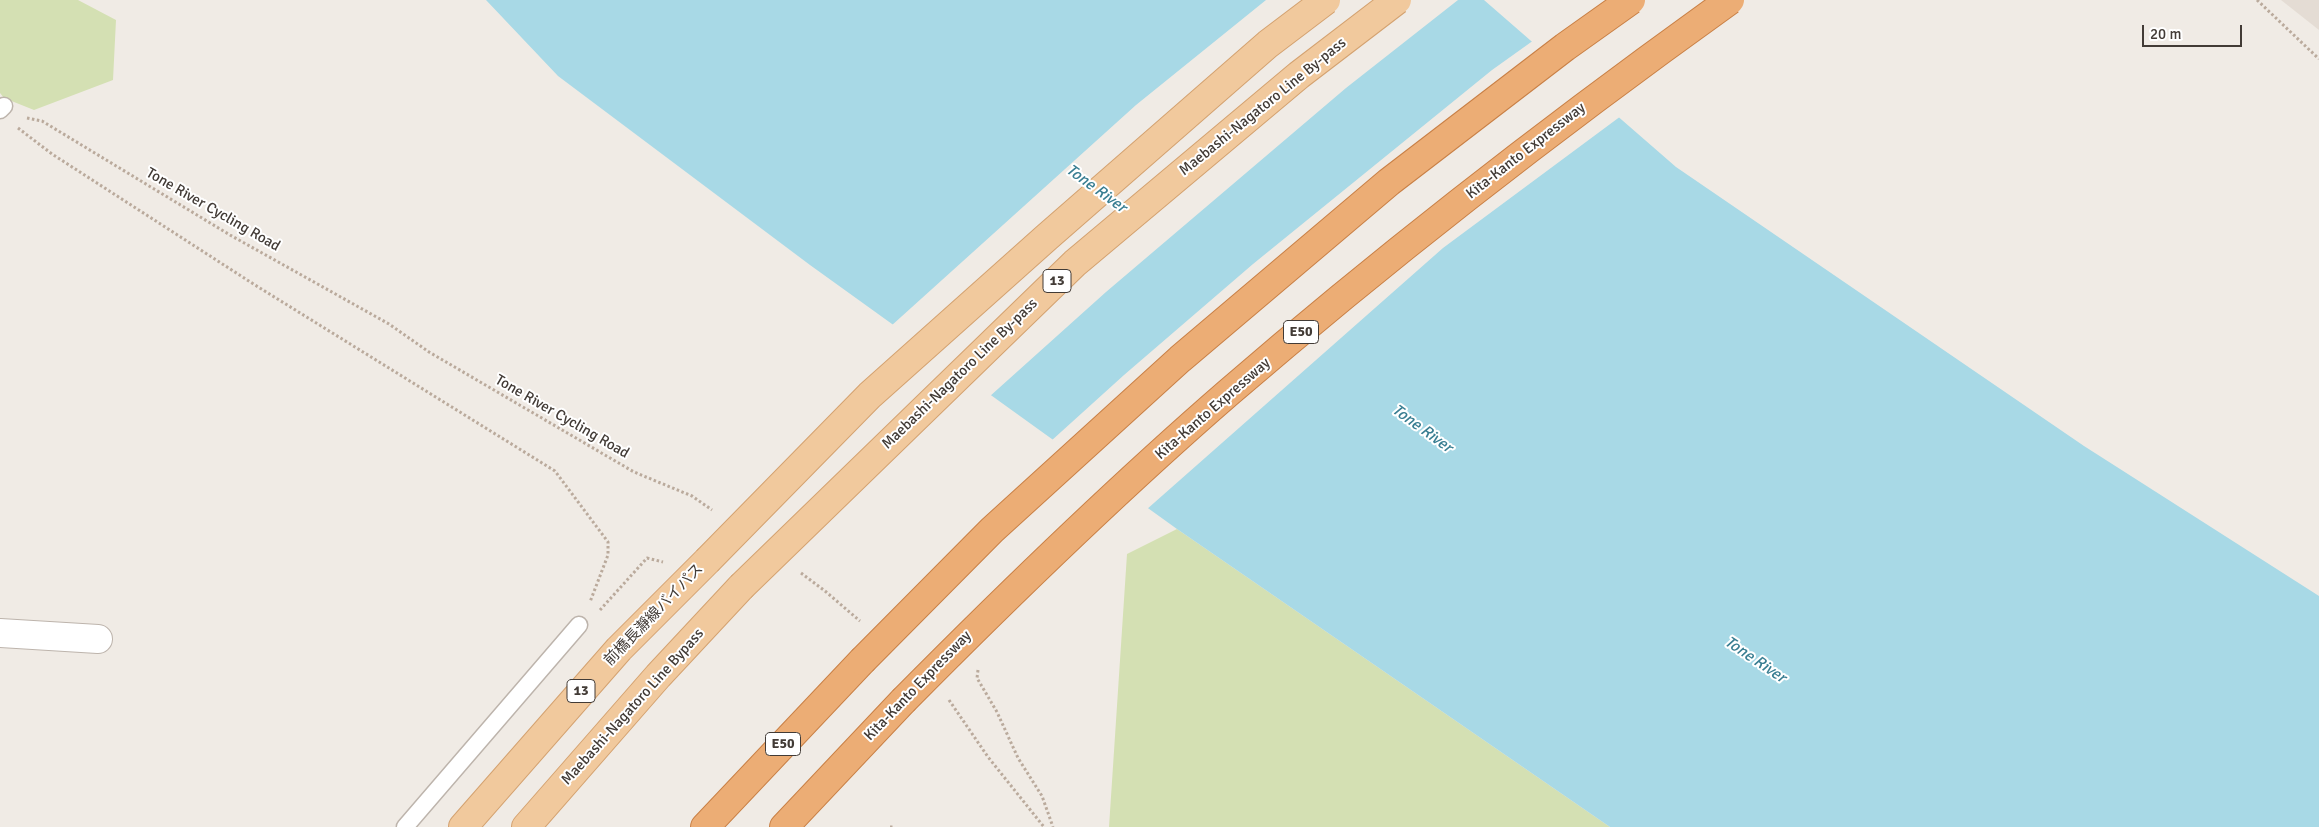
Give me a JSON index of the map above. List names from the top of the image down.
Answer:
{
  "streets": {
    "highway": ["Kita-Kanto Expressway", "E50"],
    "main road": [
      "Maebashi-Nagatoro Line By-pass",
      "13",
      "前橋長瀞線バイパス",
      "Maebashi-Nagatoro Line Bypass"
    ],
    "path": ["Tone River Cycling Road"]
  },
  "crossings": [
    ["Maebashi-Nagatoro Line By-pass", "Maebashi-Nagatoro Line Bypass"]
  ],
  "water": ["Tone River"],
  "scale_bar": "20 m"
}
